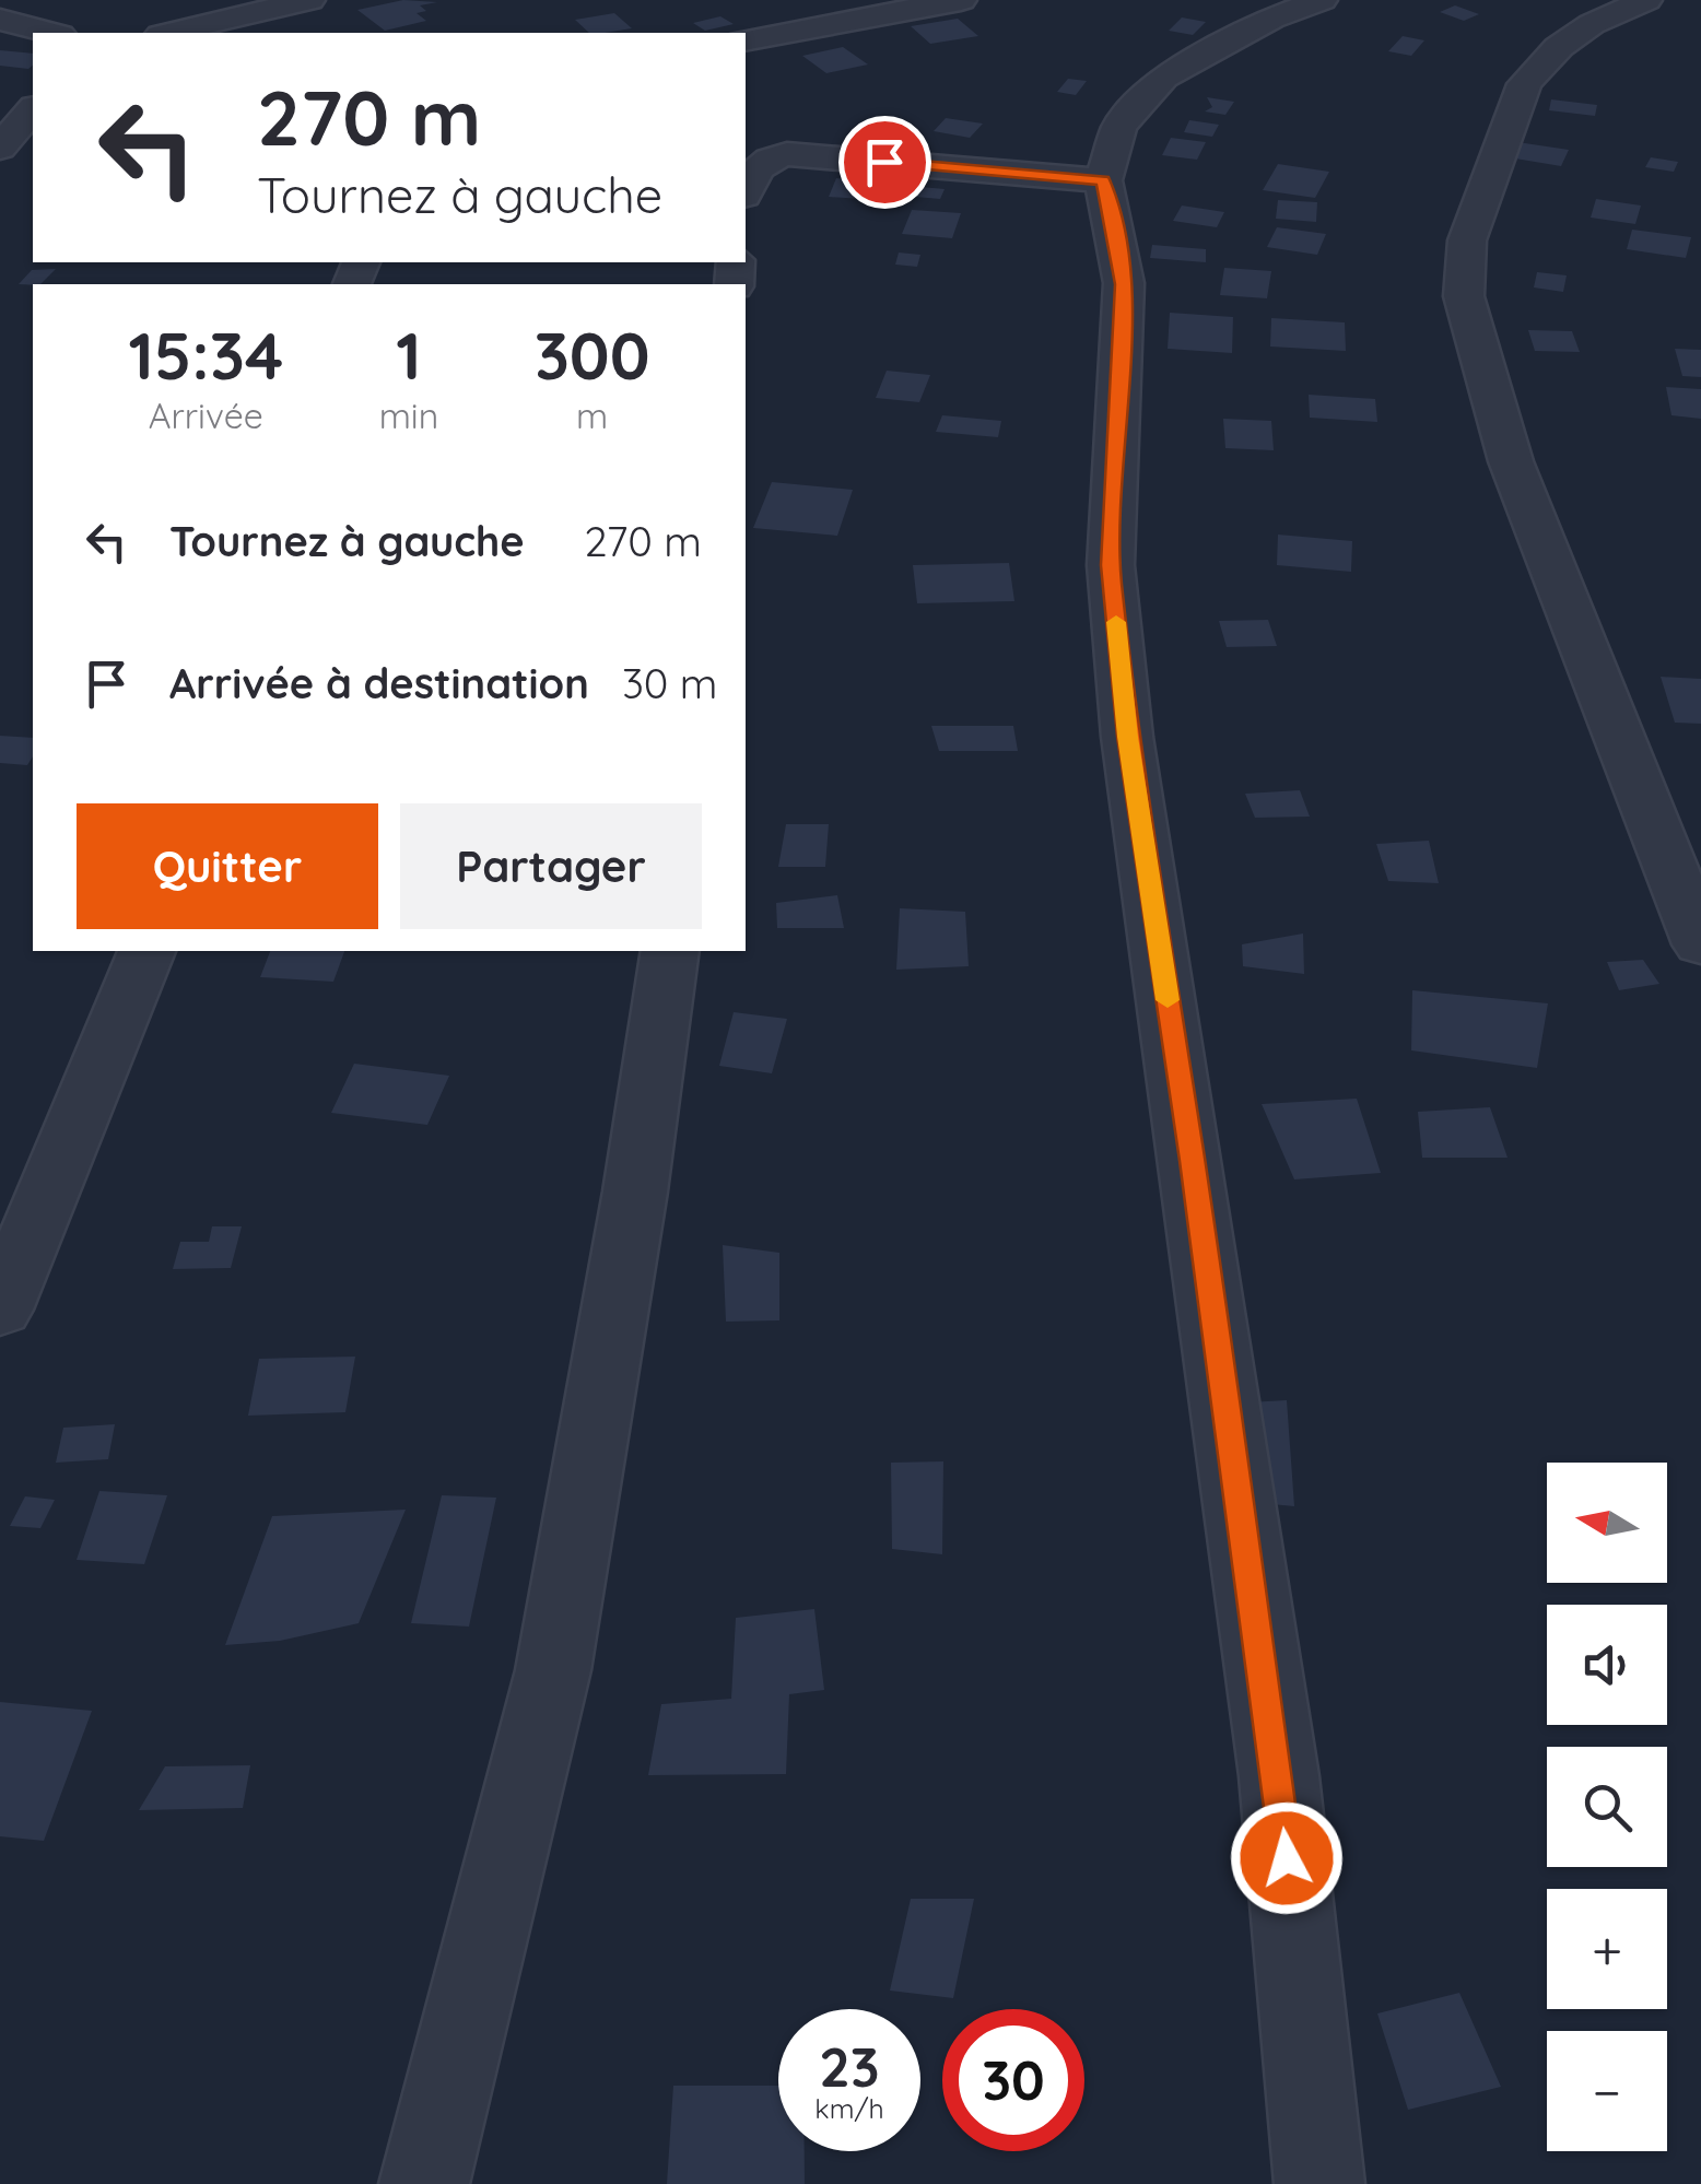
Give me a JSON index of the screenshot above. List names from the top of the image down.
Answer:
{
  "north": "left",
  "page": {
    "turn": ["270 m", "Tournez à gauche"],
    "eta": [
      "15:34",
      "Arrivée",
      "1",
      "min",
      "300",
      "m"
    ],
    "list": [
      {
        "name": "Tournez à gauche",
        "value": "270 m"
      },
      {
        "name": "Arrivée à destination",
        "value": "30 m"
      }
    ],
    "buttons": ["Quitter", "Partager"],
    "map_buttons": ["+", "−"],
    "speed": "23 km/h",
    "limit": "30"
  }
}
